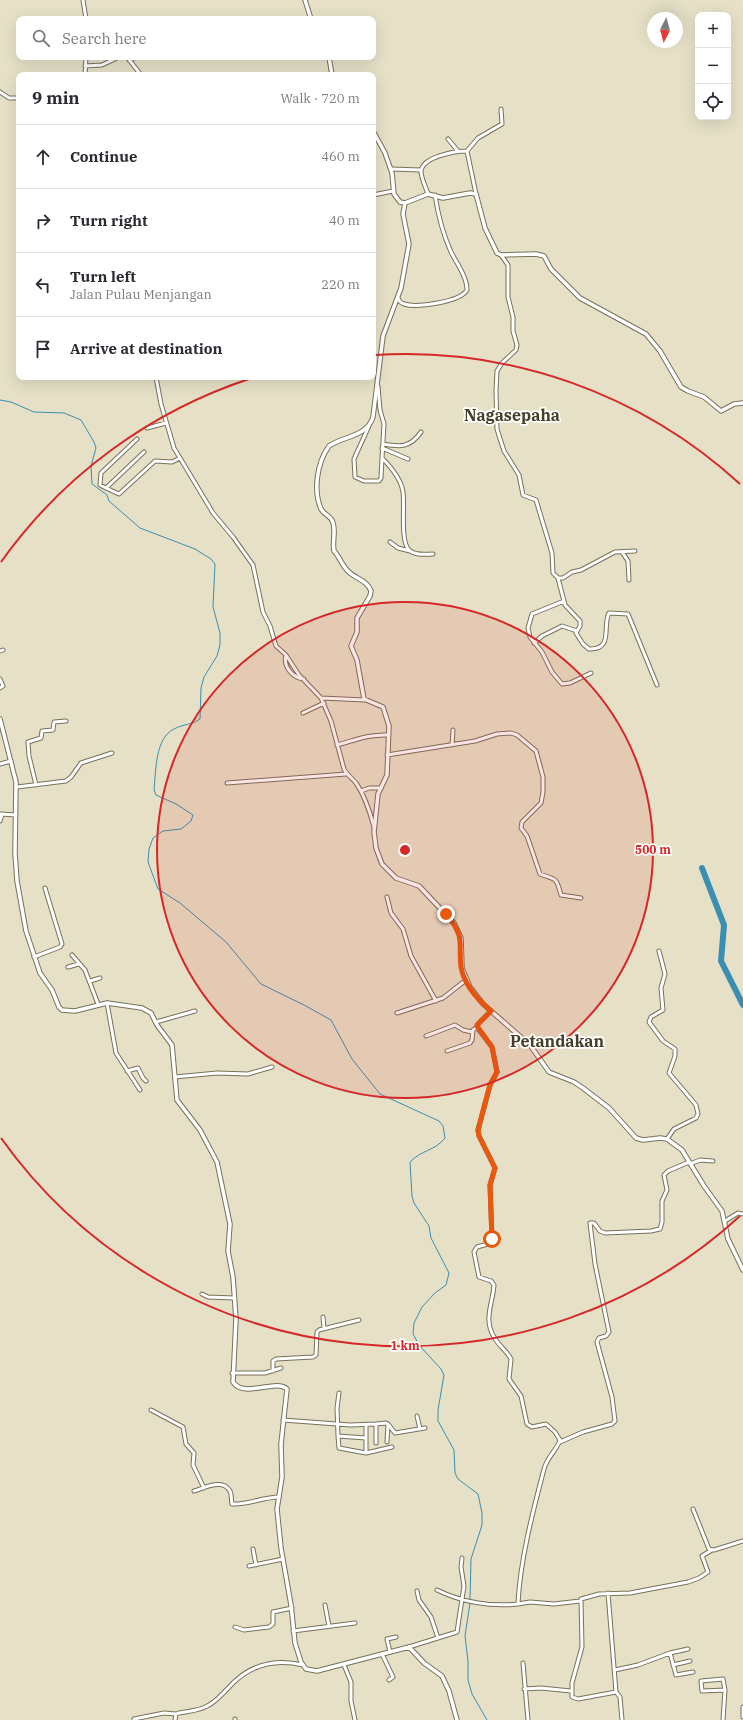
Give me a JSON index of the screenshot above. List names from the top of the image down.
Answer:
{
  "districts": ["Nagasepaha", "Petandakan"],
  "north": "bottom",
  "page": {
    "map_buttons": ["+", "−"],
    "search": "Search here",
    "heading": ["9 min", "Walk · 720 m"],
    "list": [
      ["Continue", "460 m"],
      ["Turn right", "40 m"],
      ["Turn left", "Jalan Pulau Menjangan", "220 m"],
      "Arrive at destination"
    ]
  },
  "rings": ["500 m", "1 km"]
}
